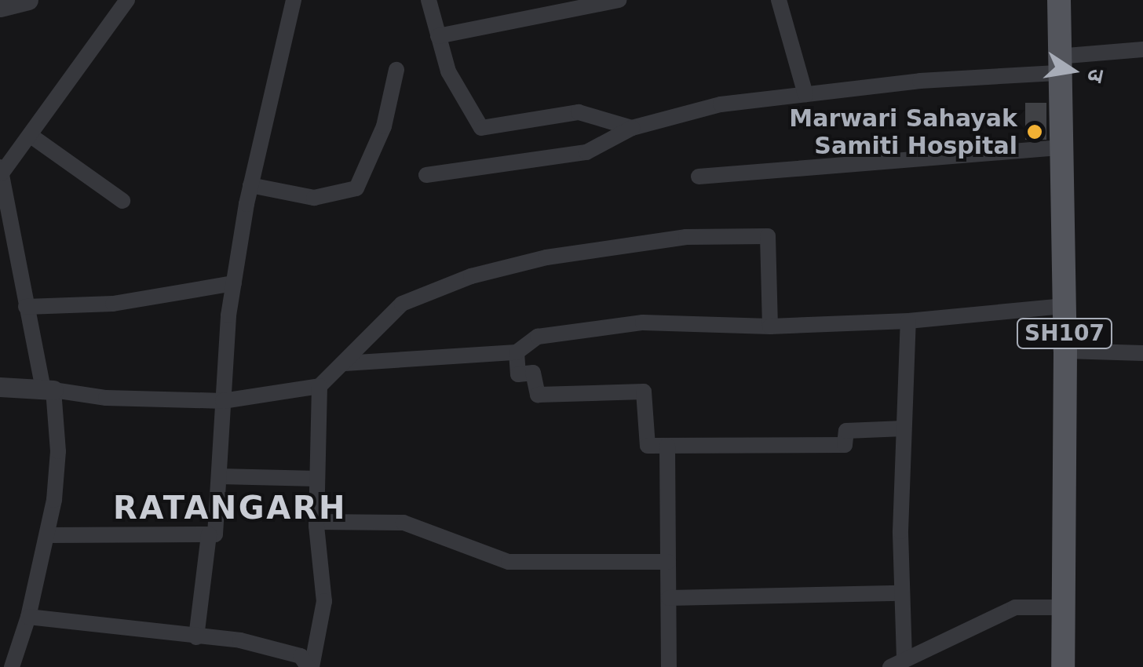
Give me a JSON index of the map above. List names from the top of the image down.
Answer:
{
  "streets": {
    "main road": ["SH107"]
  },
  "districts": ["RATANGARH"],
  "places": ["Marwari Sahayak Samiti Hospital"],
  "north": "right"
}
